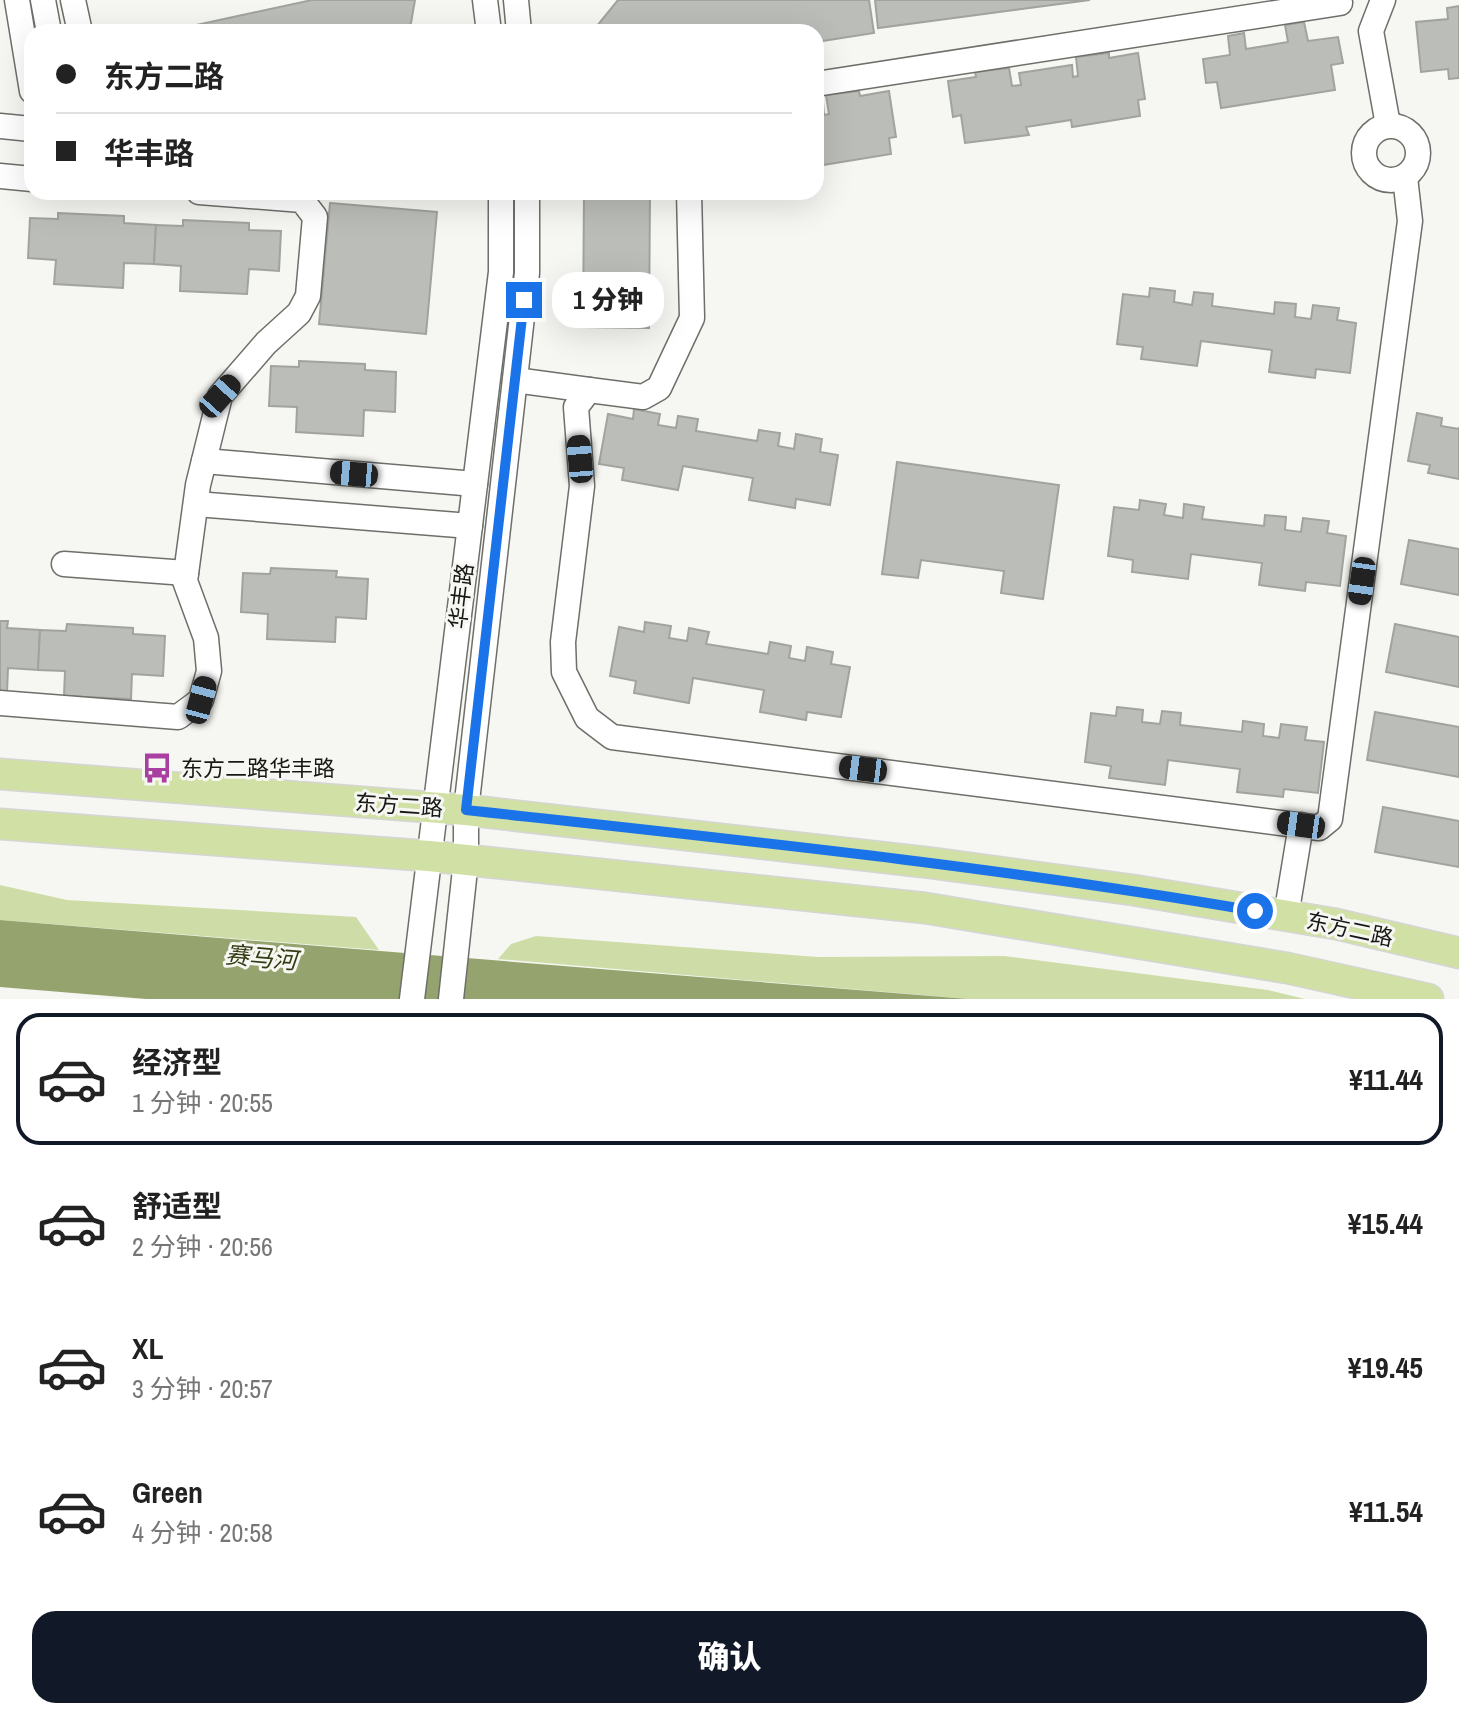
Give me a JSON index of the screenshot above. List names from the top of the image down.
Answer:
{
  "streets": {
    "main road": ["东方二路"],
    "street": ["华丰路"]
  },
  "crossings": [
    ["华丰路", "东方二路"]
  ],
  "water": ["赛马河"],
  "places": {
    "bus stop": ["东方二路华丰路"]
  },
  "page": {
    "banner": ["东方二路", "华丰路"],
    "bubble": "1 分钟",
    "list": [
      {
        "name": "经济型",
        "note": "1 分钟 · 20:55",
        "value": "¥11.44"
      },
      {
        "name": "舒适型",
        "note": "2 分钟 · 20:56",
        "value": "¥15.44"
      },
      {
        "name": "XL",
        "note": "3 分钟 · 20:57",
        "value": "¥19.45"
      },
      {
        "name": "Green",
        "note": "4 分钟 · 20:58",
        "value": "¥11.54"
      }
    ],
    "buttons": "确认"
  }
}
